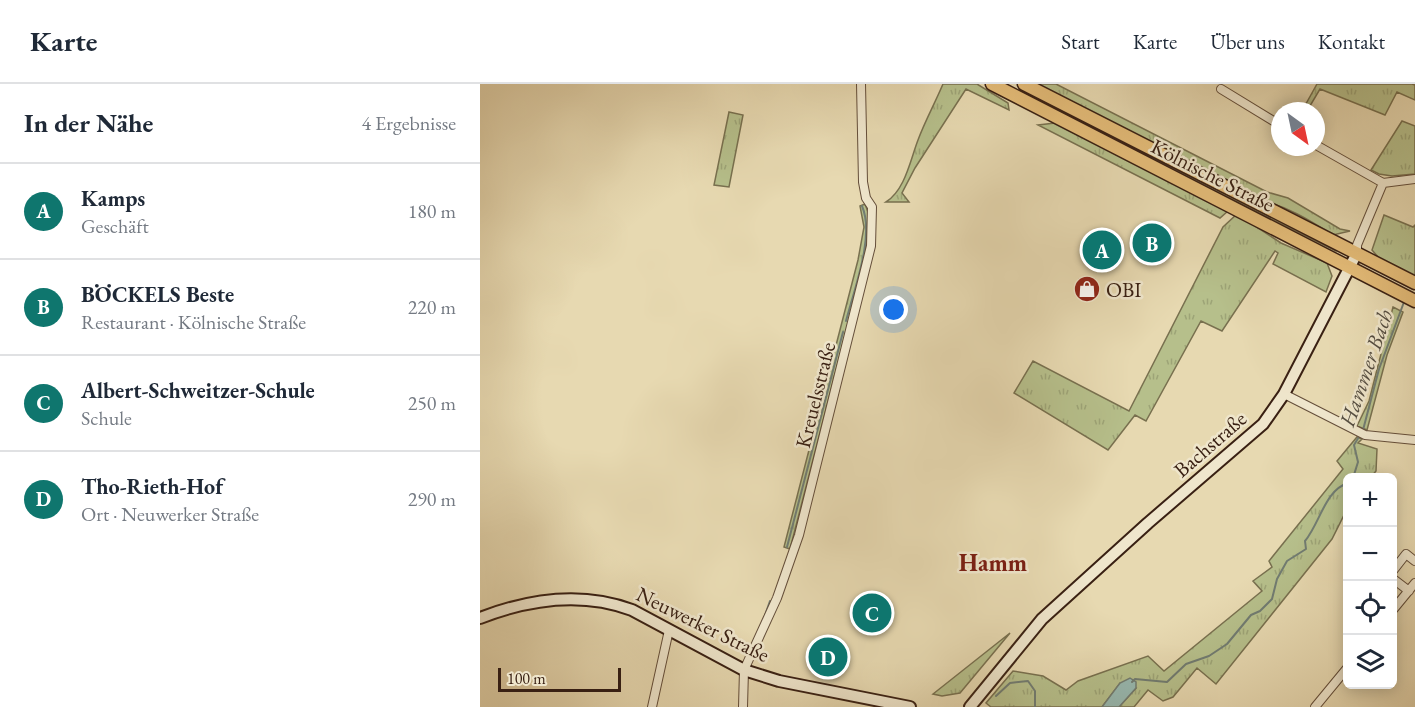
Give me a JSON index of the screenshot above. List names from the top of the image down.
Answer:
{
  "streets": {
    "main road": ["Kölnische Straße"],
    "street": ["Kreuelsstraße", "Bachstraße", "Neuwerker Straße"]
  },
  "crossings": [
    ["Kölnische Straße", "Bachstraße"],
    ["Kreuelsstraße", "Neuwerker Straße"]
  ],
  "districts": ["Hamm"],
  "water": ["Hammer Bach"],
  "places": {
    "shop": ["OBI"]
  },
  "scale_bar": "100 m",
  "north": "bottom right",
  "page": {
    "header": "Karte",
    "nav": [
      "Start",
      "Karte",
      "Über uns",
      "Kontakt"
    ],
    "heading": ["In der Nähe", "4 Ergebnisse"],
    "list": [
      {
        "mark": "A",
        "name": "Kamps",
        "note": "Geschäft",
        "value": "180 m"
      },
      {
        "mark": "B",
        "name": "BÖCKELS Beste",
        "note": "Restaurant · Kölnische Straße",
        "value": "220 m"
      },
      {
        "mark": "C",
        "name": "Albert-Schweitzer-Schule",
        "note": "Schule",
        "value": "250 m"
      },
      {
        "mark": "D",
        "name": "Tho-Rieth-Hof",
        "note": "Ort · Neuwerker Straße",
        "value": "290 m"
      }
    ],
    "pins": [
      "B",
      "A",
      "C",
      "D"
    ],
    "map_buttons": ["+", "−"],
    "scale": "100 m"
  }
}
